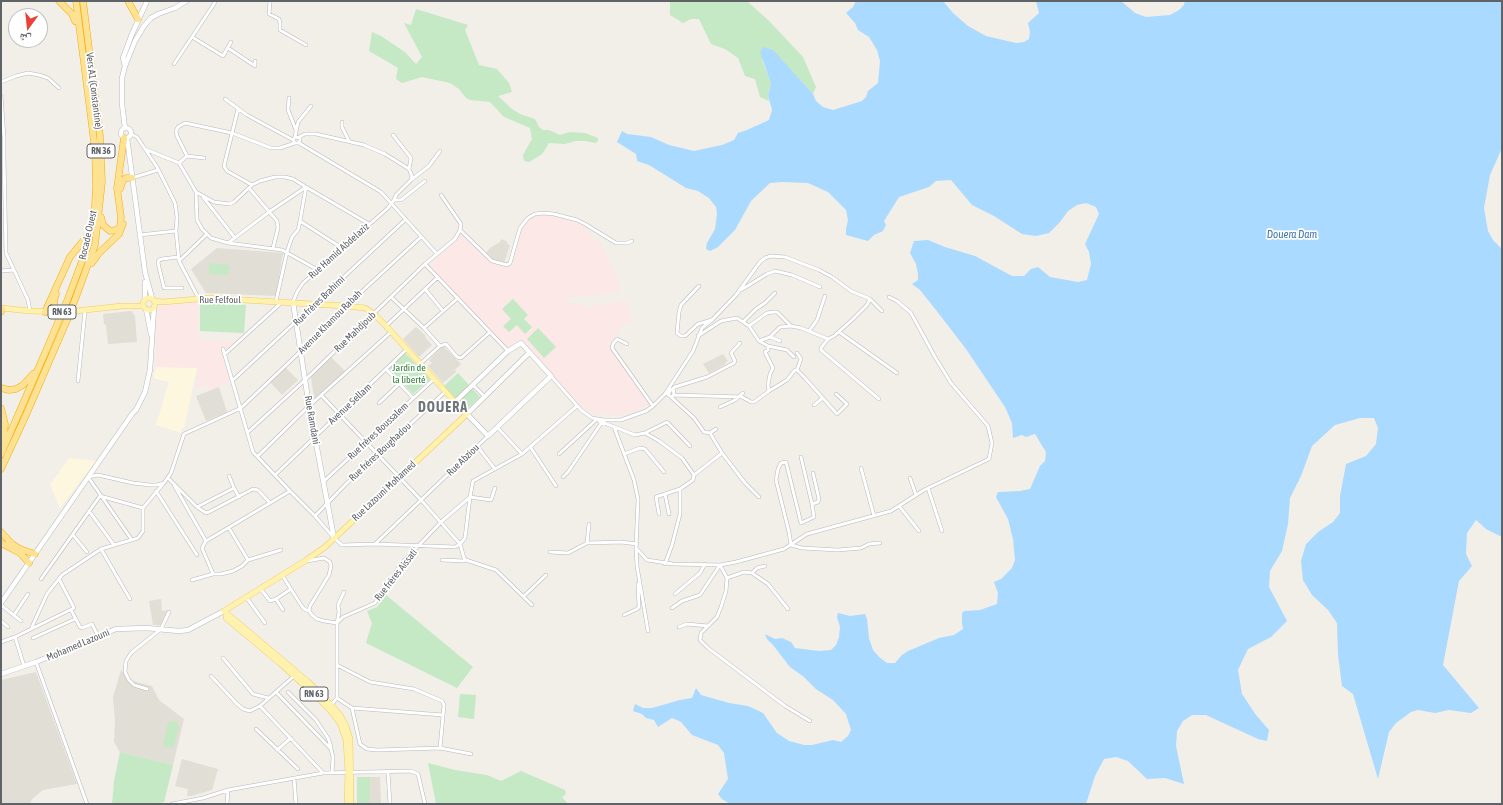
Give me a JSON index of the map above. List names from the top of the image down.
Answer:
{
  "streets": {
    "highway": ["Vers A1 (Constantine)", "RN 36", "Rocade Ouest"],
    "main road": [
      "Rue Felfoul",
      "RN 63",
      "Rue Ramdani",
      "Rue Abziou",
      "Rue Lazouni Mohamed",
      "Mohamed Lazouni"
    ],
    "street": [
      "Rue Hamid Abdelaziz",
      "Rue frères Brahimi",
      "Avenue Khamou Rabah",
      "Rue Mahdjoub",
      "Avenue Sellam",
      "Rue frères Boussalem",
      "Rue frères Boughadou",
      "Rue frères Aissati"
    ]
  },
  "crossings": [
    ["Vers A1 (Constantine)", "Rocade Ouest"],
    ["Rue Hamid Abdelaziz", "Rue Felfoul"],
    ["Rue Hamid Abdelaziz", "Rue Ramdani"],
    ["Rue Felfoul", "Rue frères Brahimi"],
    ["Rue Felfoul", "Avenue Khamou Rabah"],
    ["Rue Felfoul", "Rue Mahdjoub"],
    ["Rue Felfoul", "Rue Ramdani"],
    ["Rue frères Brahimi", "Rue Ramdani"],
    ["RN 63", "Rue Lazouni Mohamed"],
    ["RN 63", "Mohamed Lazouni"],
    ["Avenue Khamou Rabah", "Rue Ramdani"],
    ["Rue Mahdjoub", "Rue Ramdani"],
    ["Avenue Sellam", "Rue Ramdani"],
    ["Rue Ramdani", "Rue frères Boussalem"],
    ["Rue Ramdani", "Rue frères Boughadou"],
    ["Rue Ramdani", "Rue Lazouni Mohamed"],
    ["Rue Lazouni Mohamed", "Mohamed Lazouni"]
  ],
  "districts": ["DOUERA"],
  "water": ["Douera Dam"],
  "parks": ["Jardin de la liberté"],
  "north": "bottom"
}
